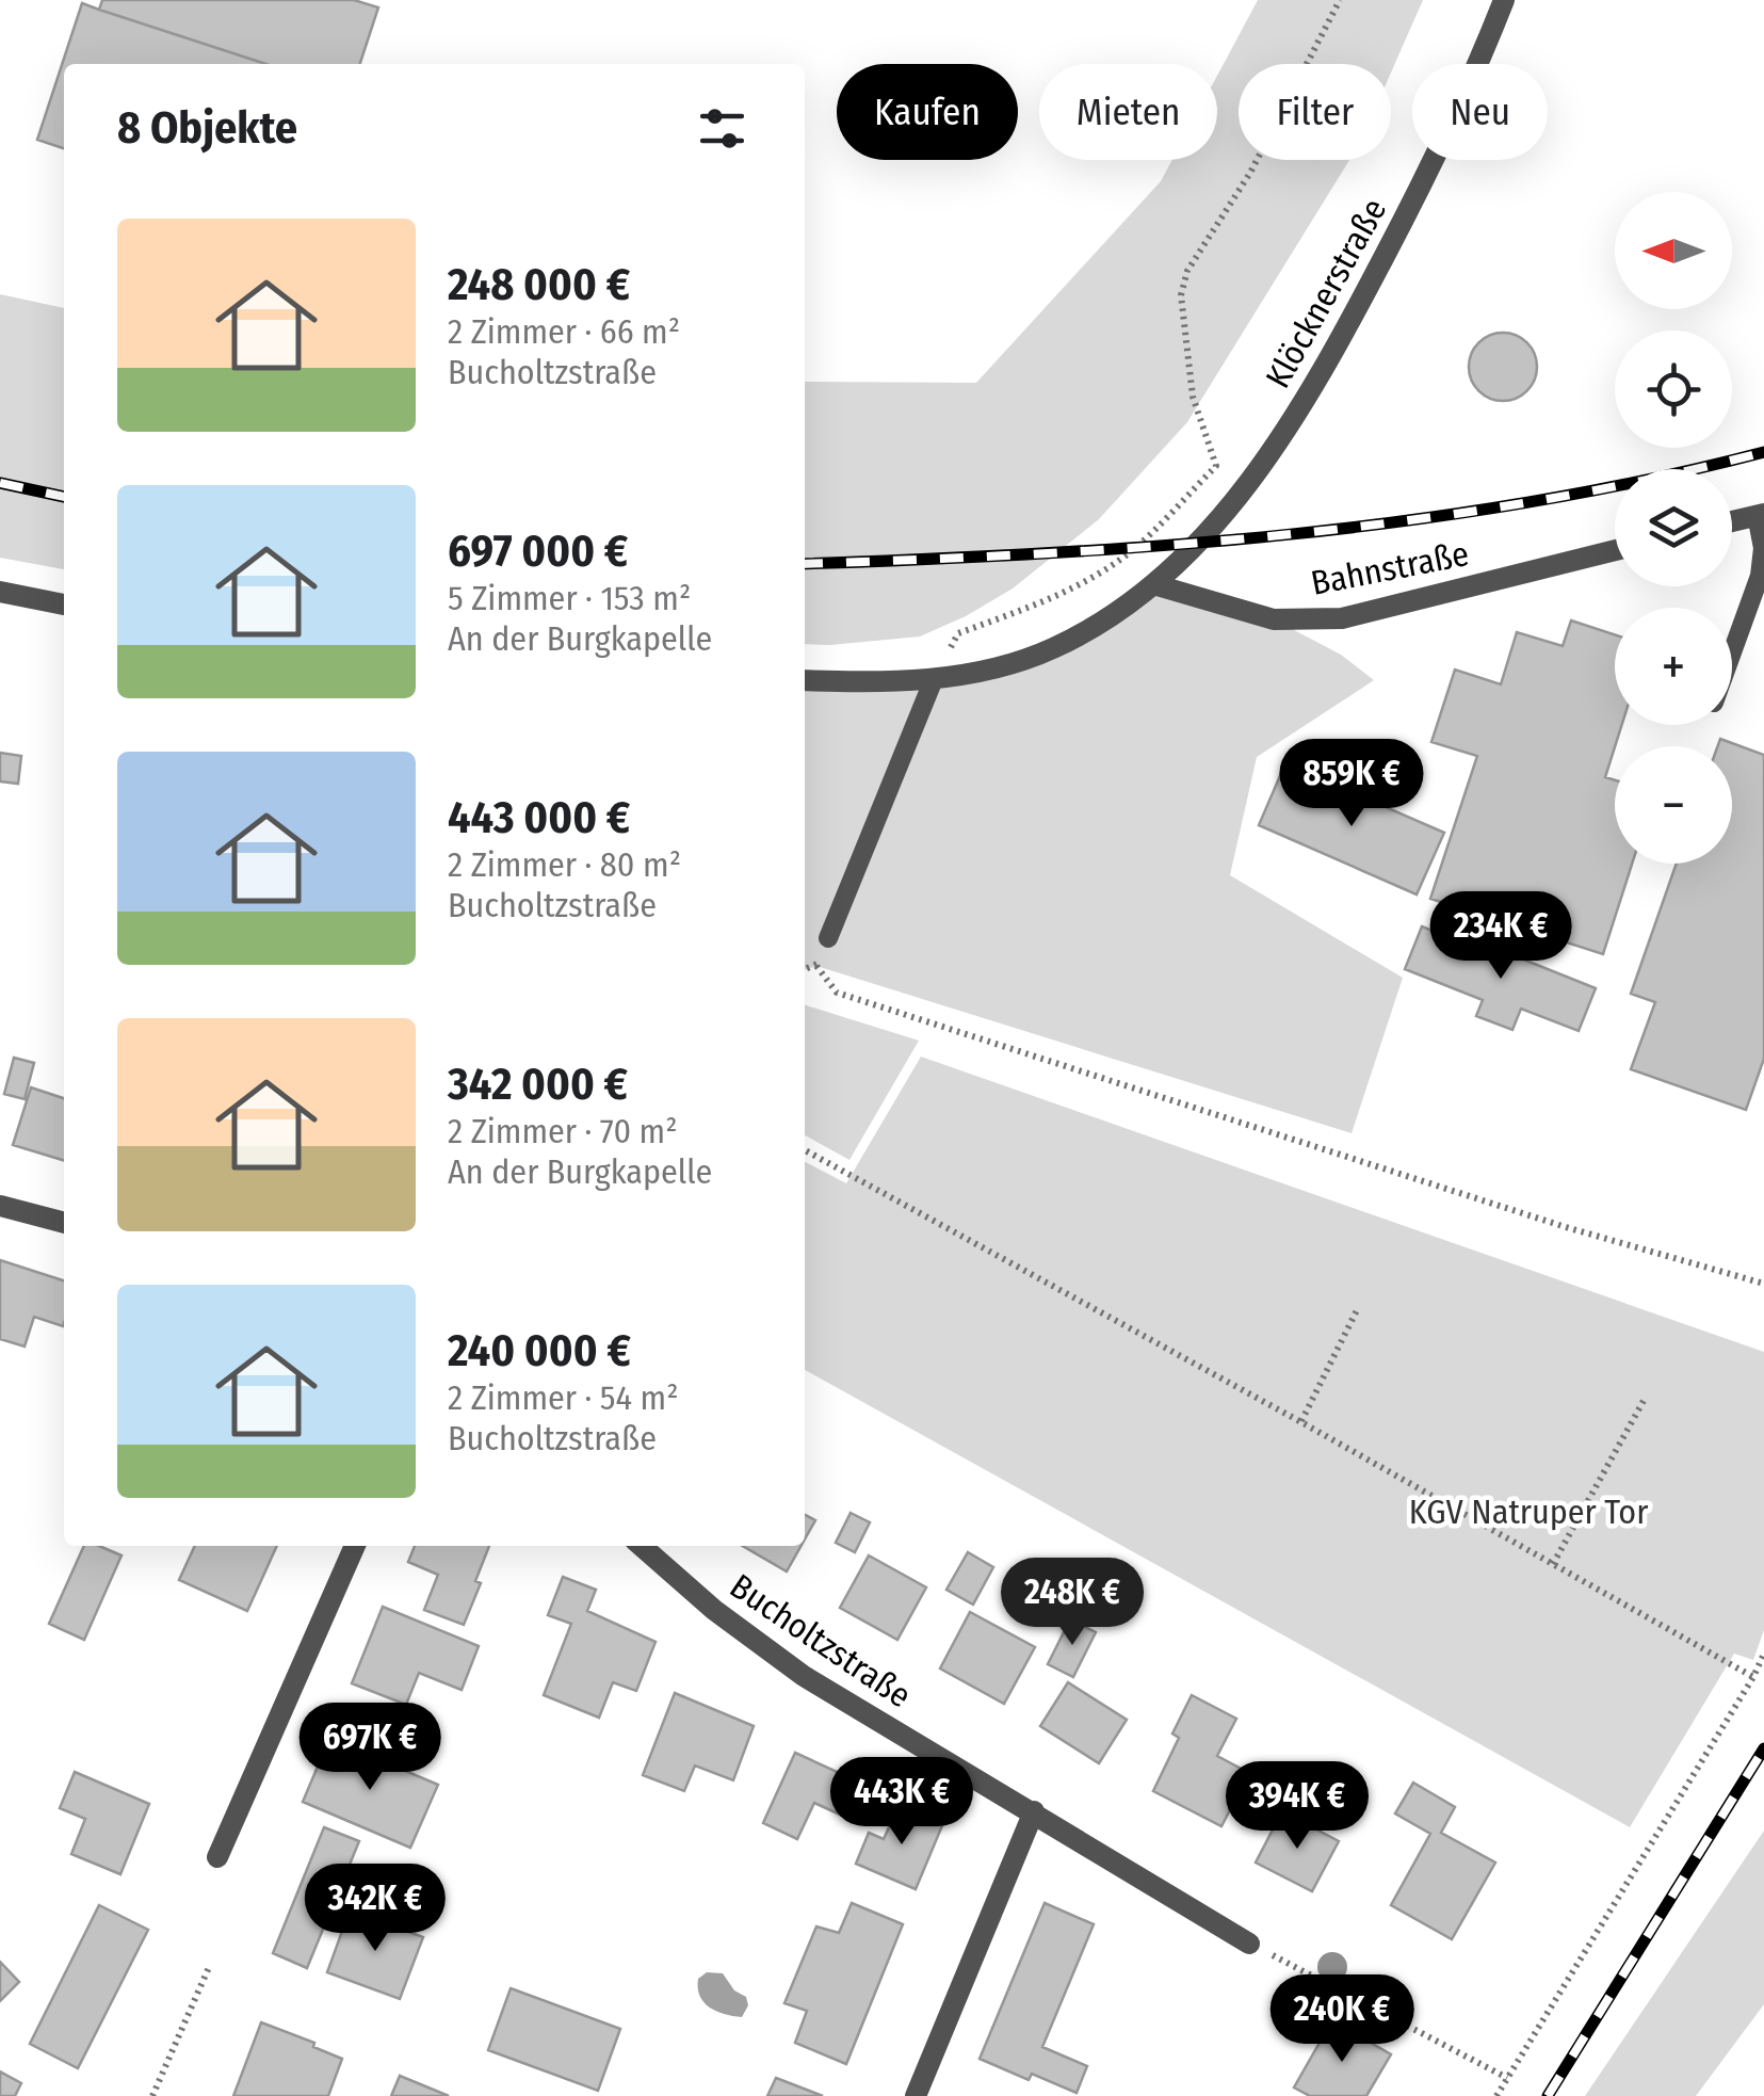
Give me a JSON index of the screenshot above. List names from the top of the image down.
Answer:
{
  "streets": {
    "street": ["Klöcknerstraße", "Bahnstraße", "Bucholtzstraße"]
  },
  "crossings": [
    ["Klöcknerstraße", "Bahnstraße"]
  ],
  "parks": ["KGV Natruper Tor"],
  "north": "left",
  "page": {
    "chip": [
      "Kaufen",
      "Mieten",
      "Filter",
      "Neu"
    ],
    "heading": "8 Objekte",
    "map_buttons": ["+", "−"],
    "list": [
      {
        "name": "248 000 €",
        "note": "2 Zimmer · 66 m² · Bucholtzstraße"
      },
      {
        "name": "697 000 €",
        "note": "5 Zimmer · 153 m² · An der Burgkapelle"
      },
      {
        "name": "443 000 €",
        "note": "2 Zimmer · 80 m² · Bucholtzstraße"
      },
      {
        "name": "342 000 €",
        "note": "2 Zimmer · 70 m² · An der Burgkapelle"
      },
      {
        "name": "240 000 €",
        "note": "2 Zimmer · 54 m² · Bucholtzstraße"
      }
    ],
    "price": [
      "859K €",
      "234K €",
      "248K €",
      "697K €",
      "443K €",
      "394K €",
      "342K €",
      "240K €"
    ]
  }
}
